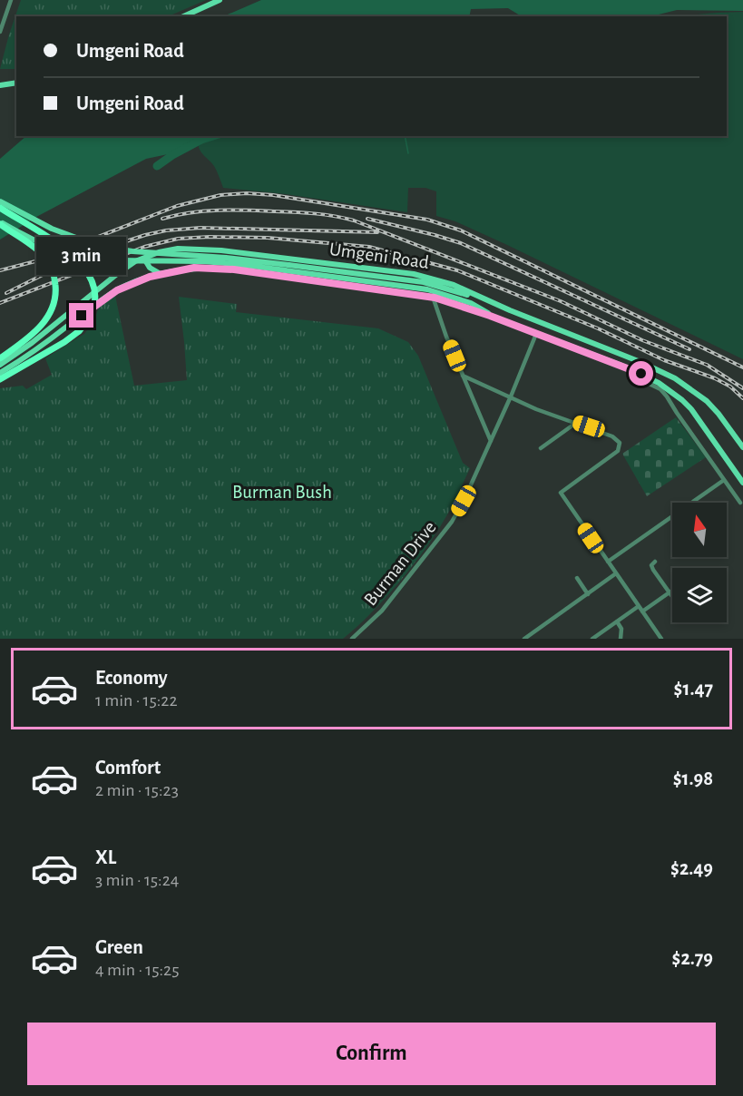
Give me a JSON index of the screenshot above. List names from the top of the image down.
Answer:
{
  "streets": {
    "main road": ["Umgeni Road"],
    "street": ["Burman Drive"]
  },
  "crossings": [
    ["Umgeni Road", "Burman Drive"]
  ],
  "parks": ["Burman Bush"],
  "north": "top",
  "page": {
    "banner": ["Umgeni Road", "Umgeni Road"],
    "bubble": "3 min",
    "list": [
      {
        "name": "Economy",
        "note": "1 min · 15:22",
        "value": "$1.47"
      },
      {
        "name": "Comfort",
        "note": "2 min · 15:23",
        "value": "$1.98"
      },
      {
        "name": "XL",
        "note": "3 min · 15:24",
        "value": "$2.49"
      },
      {
        "name": "Green",
        "note": "4 min · 15:25",
        "value": "$2.79"
      }
    ],
    "buttons": "Confirm"
  }
}
